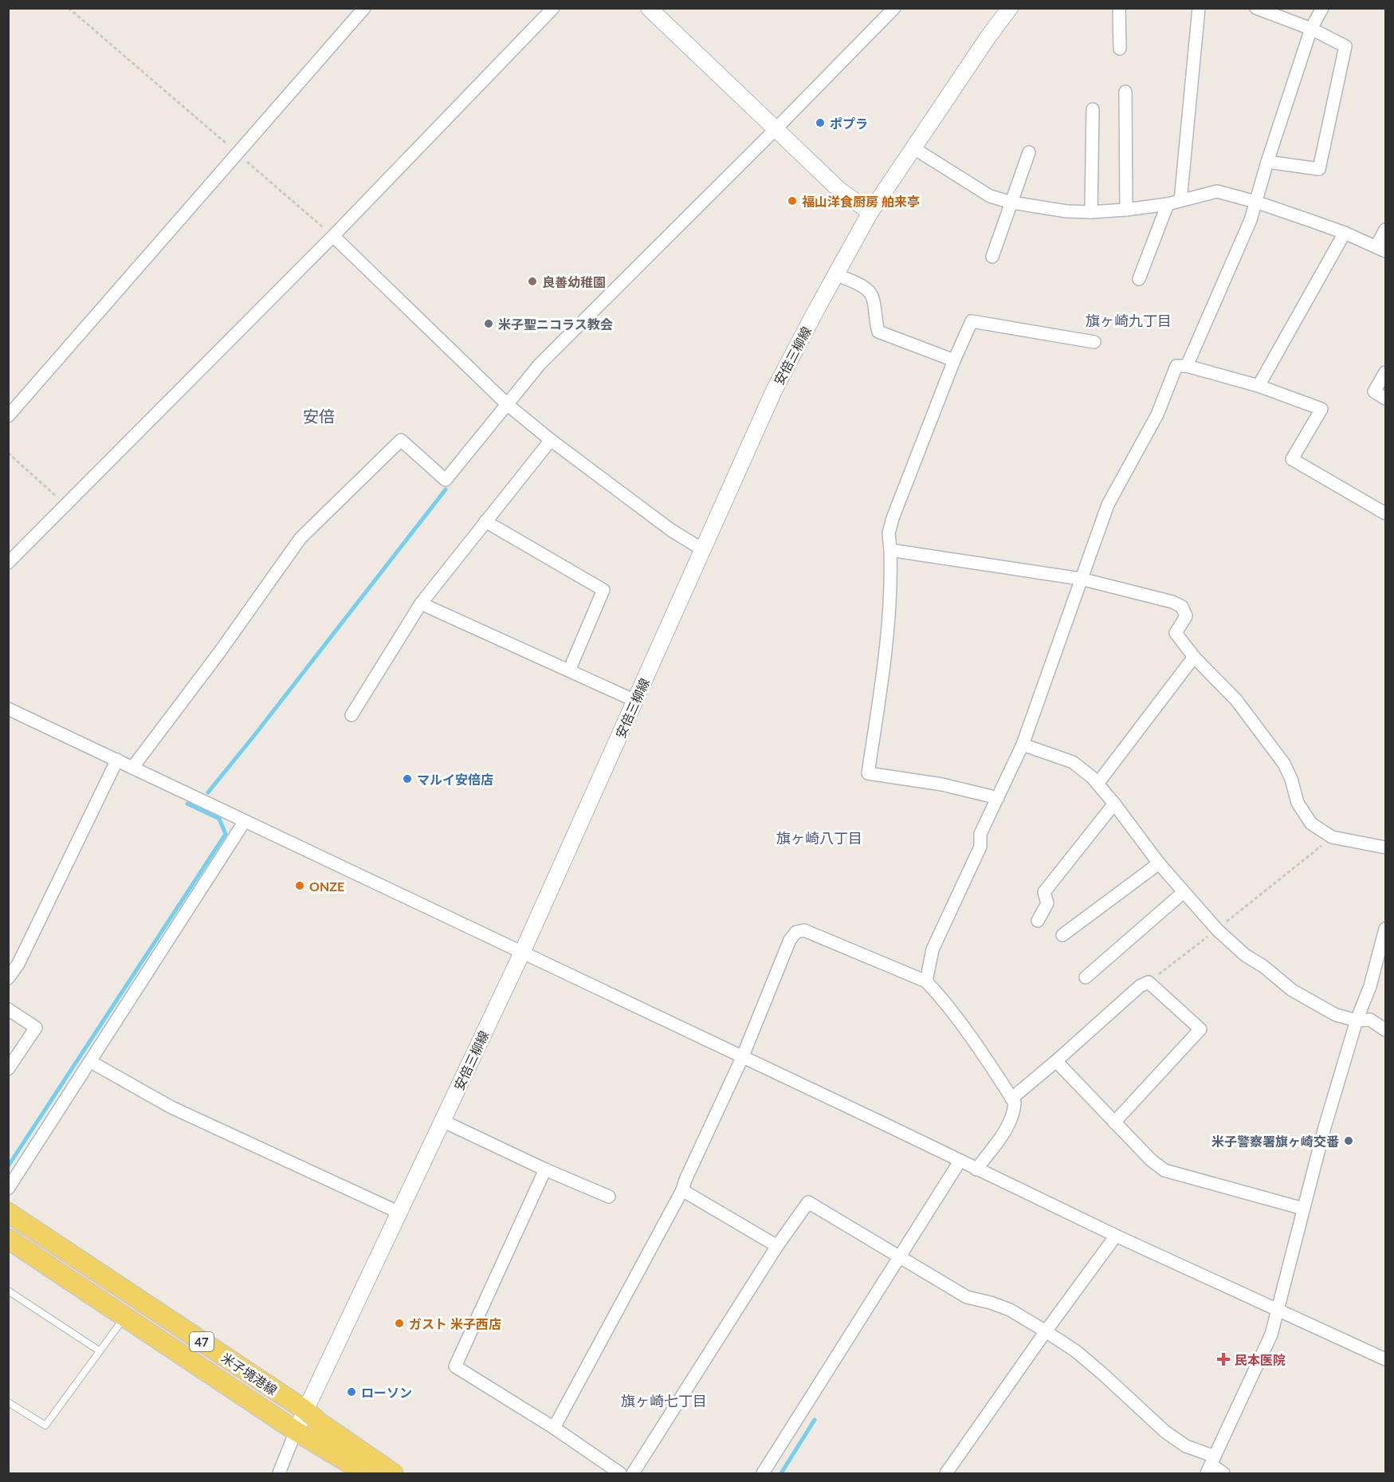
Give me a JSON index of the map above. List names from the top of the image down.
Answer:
{
  "streets": {
    "main road": ["47", "米子境港線"],
    "street": ["安倍三柳線"]
  },
  "crossings": [
    ["安倍三柳線", "米子境港線"]
  ],
  "districts": [
    "旗ヶ崎九丁目",
    "安倍",
    "旗ヶ崎八丁目",
    "旗ヶ崎七丁目"
  ],
  "places": {
    "other": [
      "ポプラ",
      "福山洋食厨房 舶来亭",
      "良善幼稚園",
      "米子聖ニコラス教会",
      "マルイ安倍店",
      "ONZE",
      "米子警察署旗ヶ崎交番",
      "ガスト 米子西店",
      "ローソン"
    ],
    "health": ["民本医院"]
  }
}
